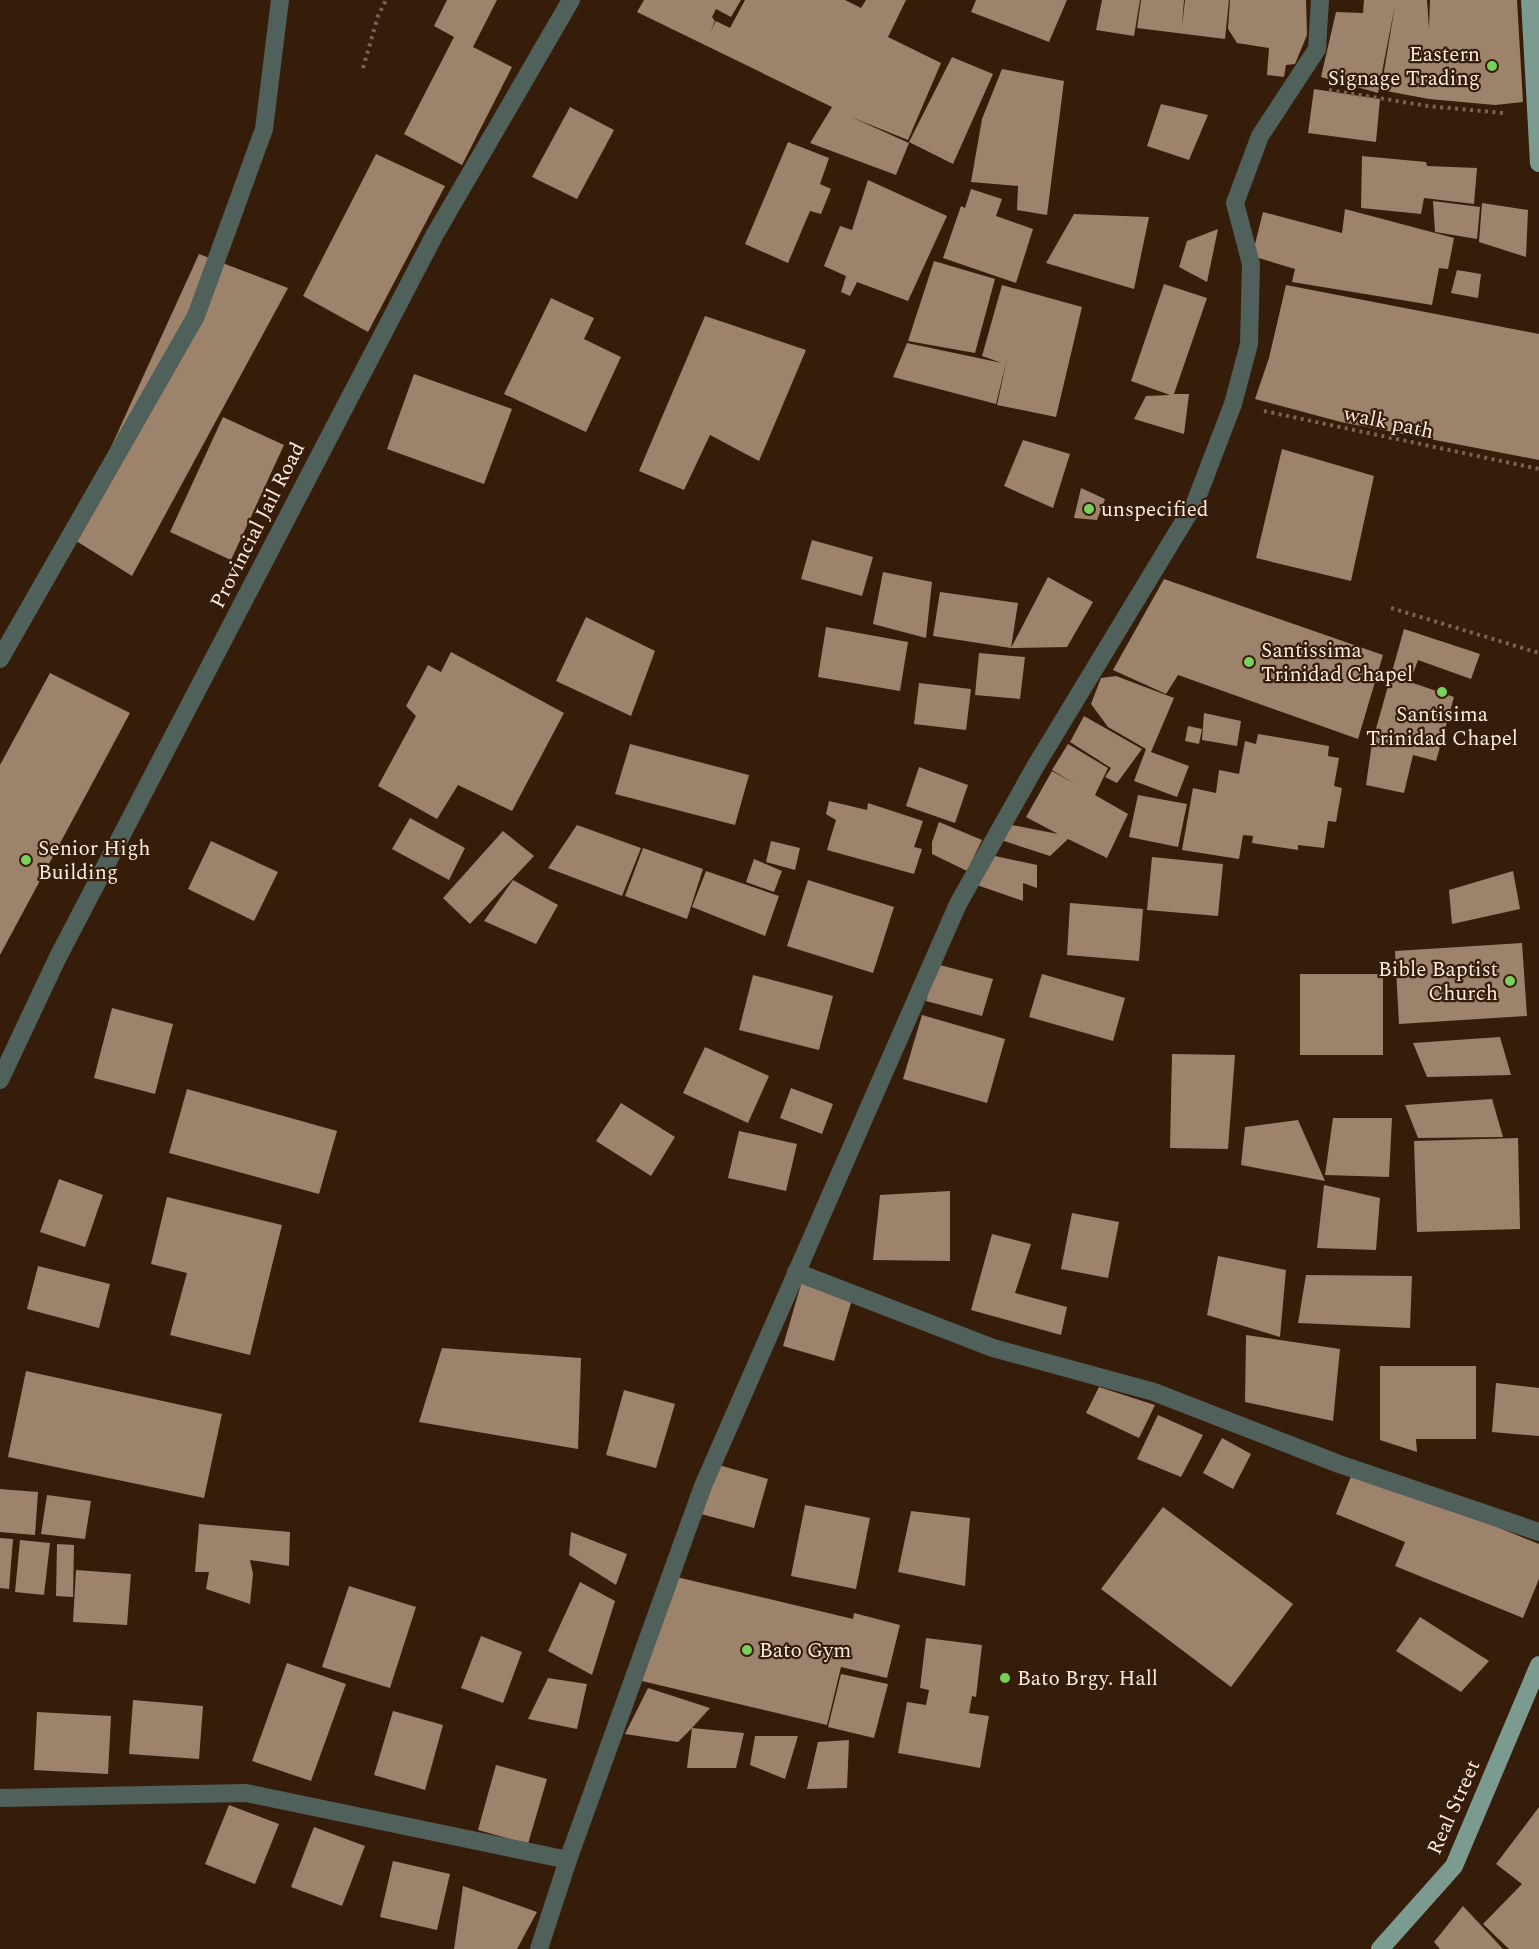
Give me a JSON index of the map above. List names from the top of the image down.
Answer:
{
  "streets": {
    "main road": ["Real Street"],
    "street": ["Provincial Jail Road"],
    "path": ["walk path"]
  },
  "places": [
    "Eastern Signage Trading",
    "unspecified",
    "Santissima Trinidad Chapel",
    "Santisima Trinidad Chapel",
    "Senior High Building",
    "Bible Baptist Church",
    "Bato Gym",
    "Bato Brgy. Hall"
  ]
}
